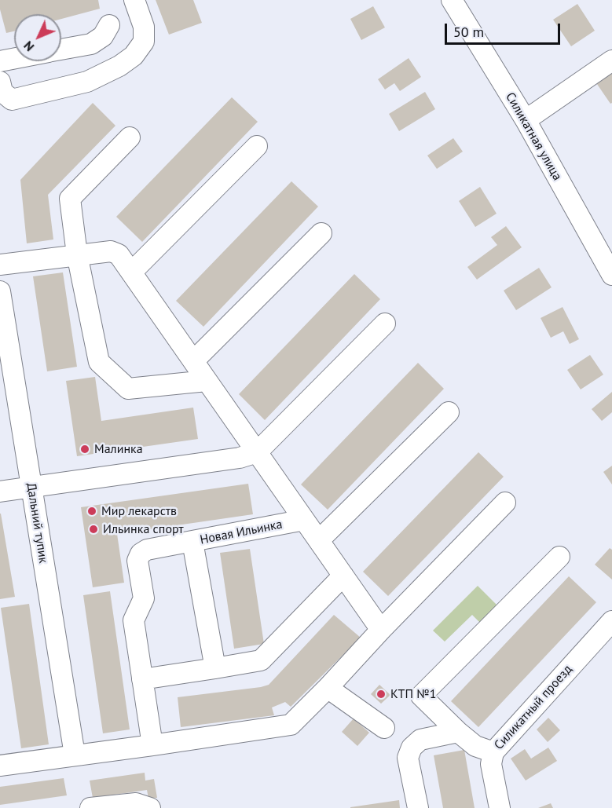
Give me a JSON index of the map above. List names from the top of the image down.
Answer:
{
  "streets": {
    "street": [
      "Силикатная улица",
      "Дальний тупик",
      "Новая Ильинка",
      "Силикатный проезд"
    ]
  },
  "places": [
    "Малинка",
    "Мир лекарств",
    "Ильинка спорт",
    "КТП №1"
  ],
  "scale_bar": "50 m",
  "north": "bottom left"
}
